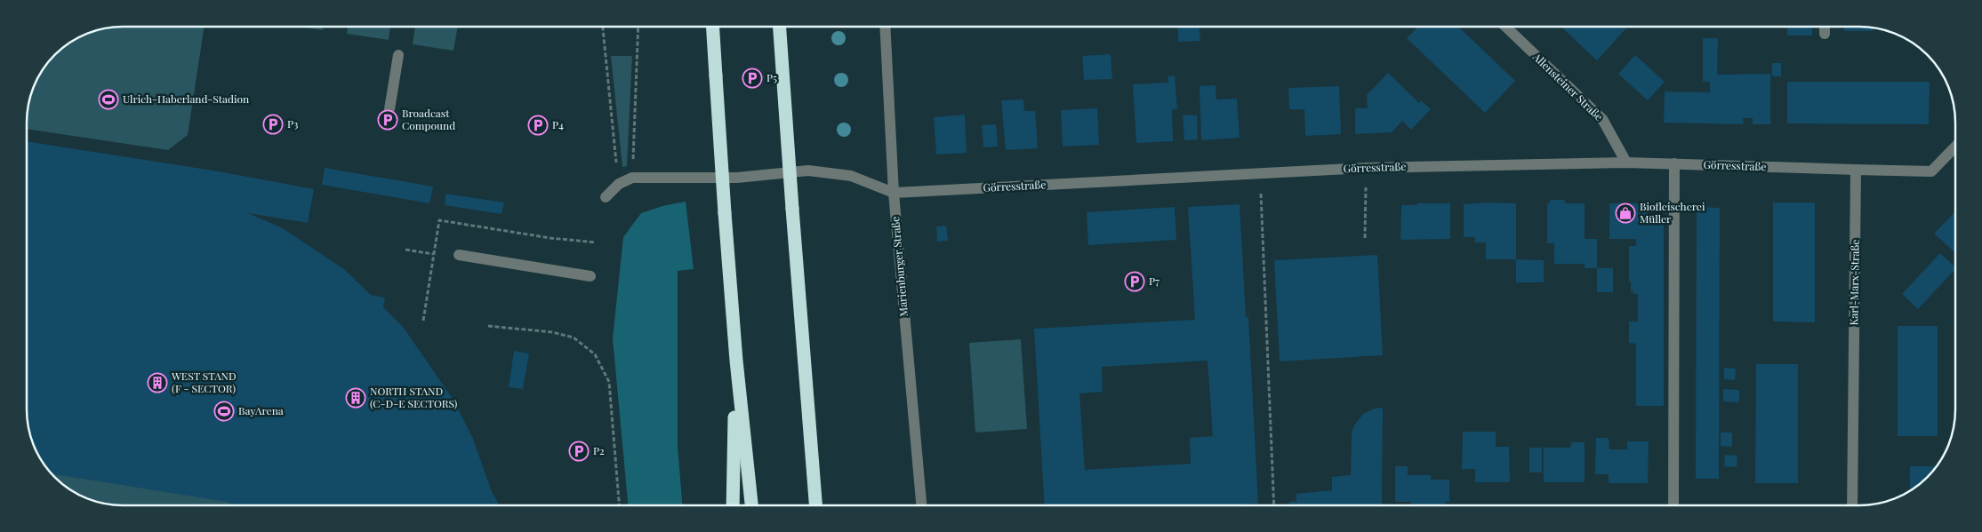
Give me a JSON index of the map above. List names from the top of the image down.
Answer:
{
  "streets": {
    "street": [
      "Allensteiner Straße",
      "Görresstraße",
      "Marienburger Straße",
      "Karl-Marx-Straße"
    ]
  },
  "crossings": [
    ["Allensteiner Straße", "Görresstraße"],
    ["Görresstraße", "Marienburger Straße"],
    ["Görresstraße", "Karl-Marx-Straße"]
  ],
  "places": {
    "parking": [
      "P5",
      "Broadcast Compound",
      "P3",
      "P4",
      "P7",
      "P2"
    ],
    "sports": ["Ulrich-Haberland-Stadion", "BayArena"],
    "shop": ["Biofleischerei Müller"],
    "building": ["WEST STAND (F - SECTOR)", "NORTH STAND (C-D-E SECTORS)"]
  }
}
